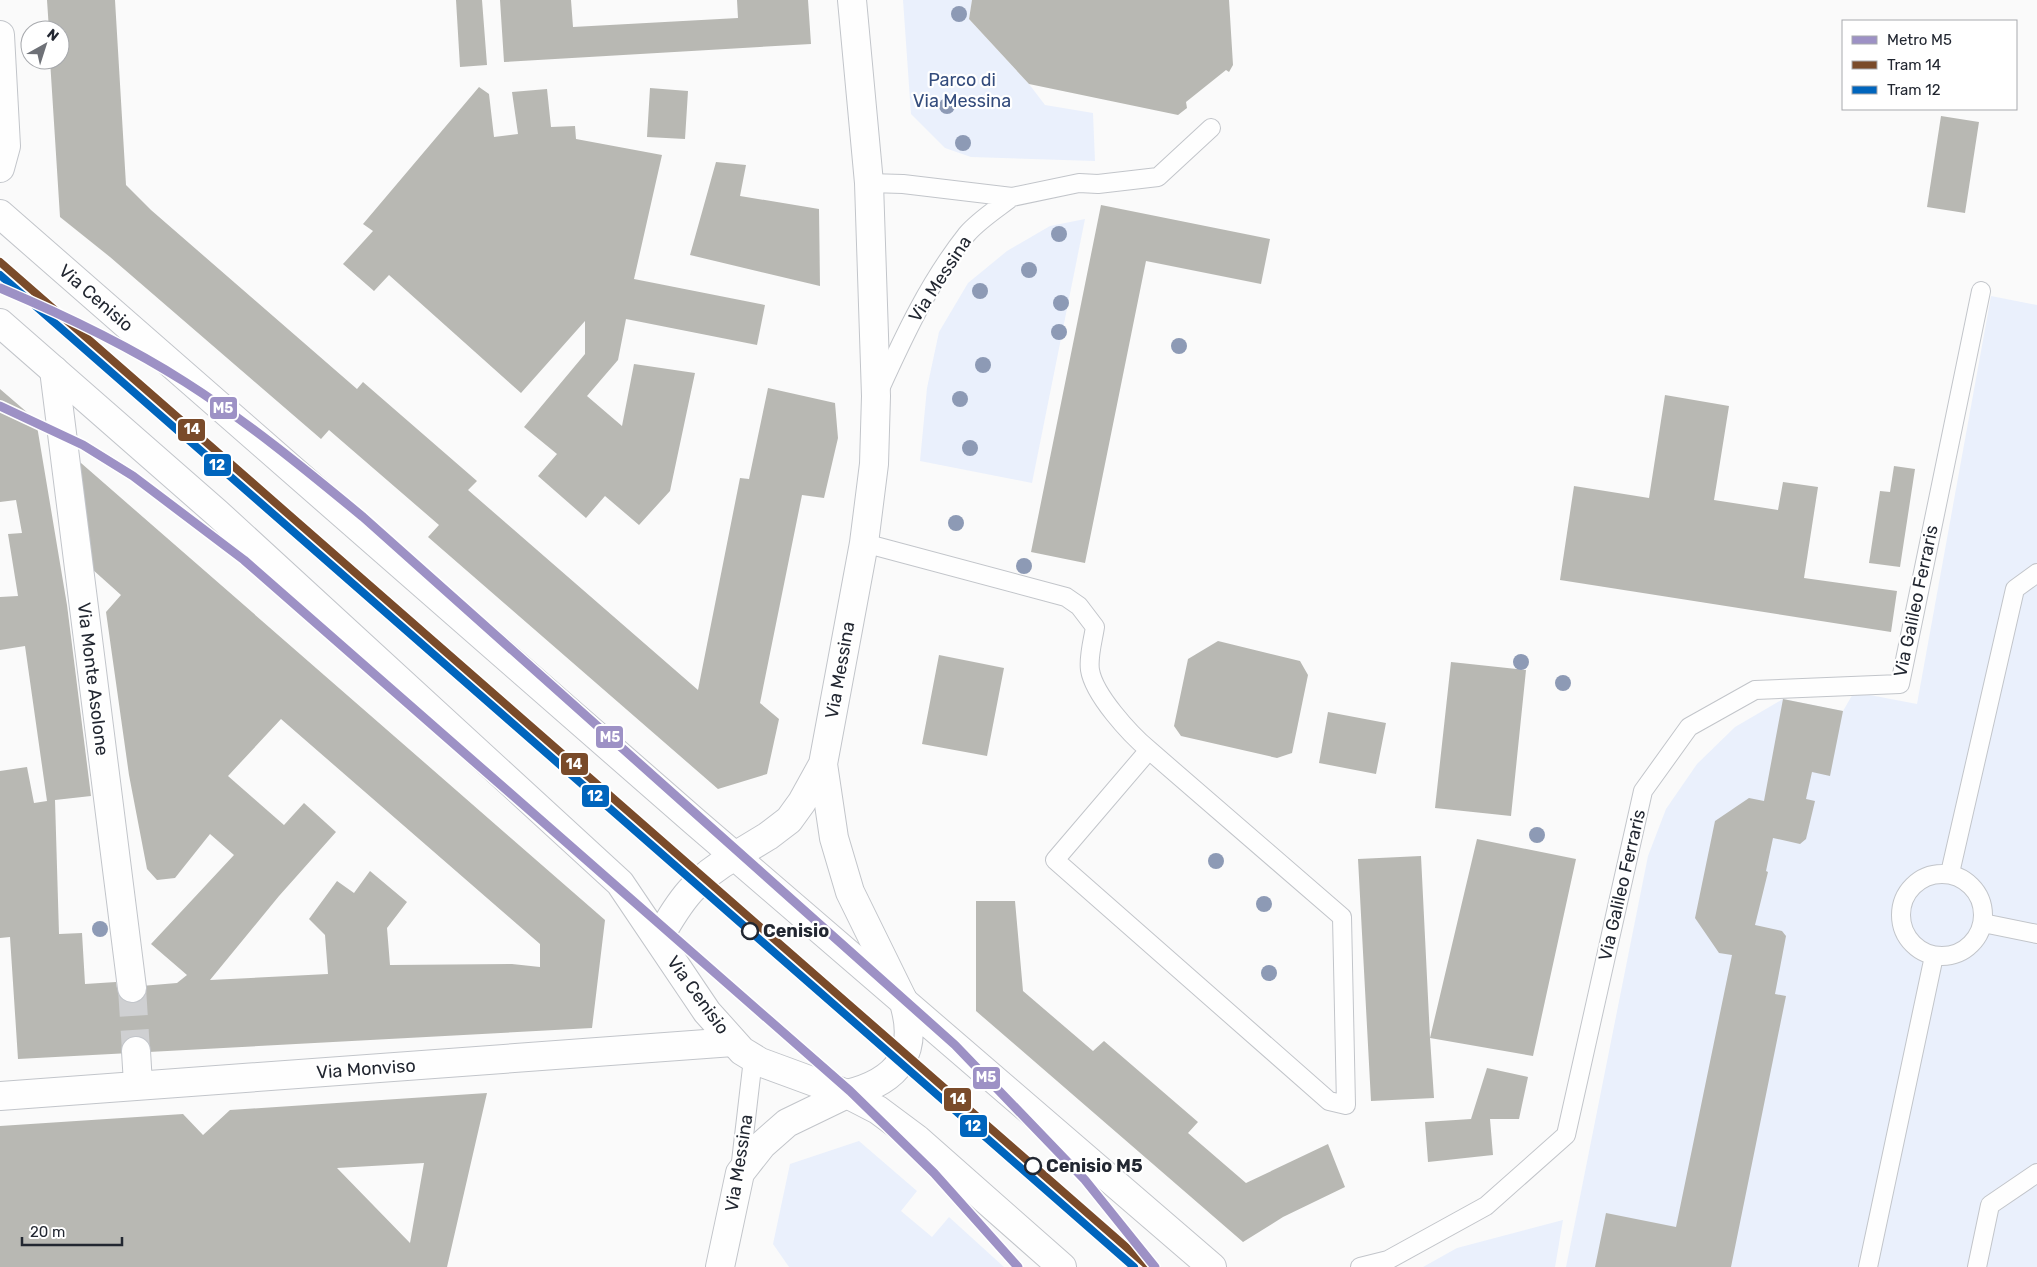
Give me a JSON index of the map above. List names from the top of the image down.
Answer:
{
  "streets": {
    "main road": [
      "Via Messina",
      "Via Cenisio",
      "Via Monte Asolone",
      "Via Monviso"
    ],
    "lane": ["Via Galileo Ferraris"]
  },
  "crossings": [
    ["Via Messina", "Via Cenisio"],
    ["Via Cenisio", "Via Monte Asolone"],
    ["Via Cenisio", "Via Monviso"]
  ],
  "parks": ["Parco di Via Messina"],
  "places": ["Cenisio", "Cenisio M5"],
  "lines": ["tram line 14", "tram line 12", "metro line M5"],
  "legend": ["Metro M5", "Tram 14", "Tram 12"],
  "scale_bar": "20 m",
  "north": "top right"
}
